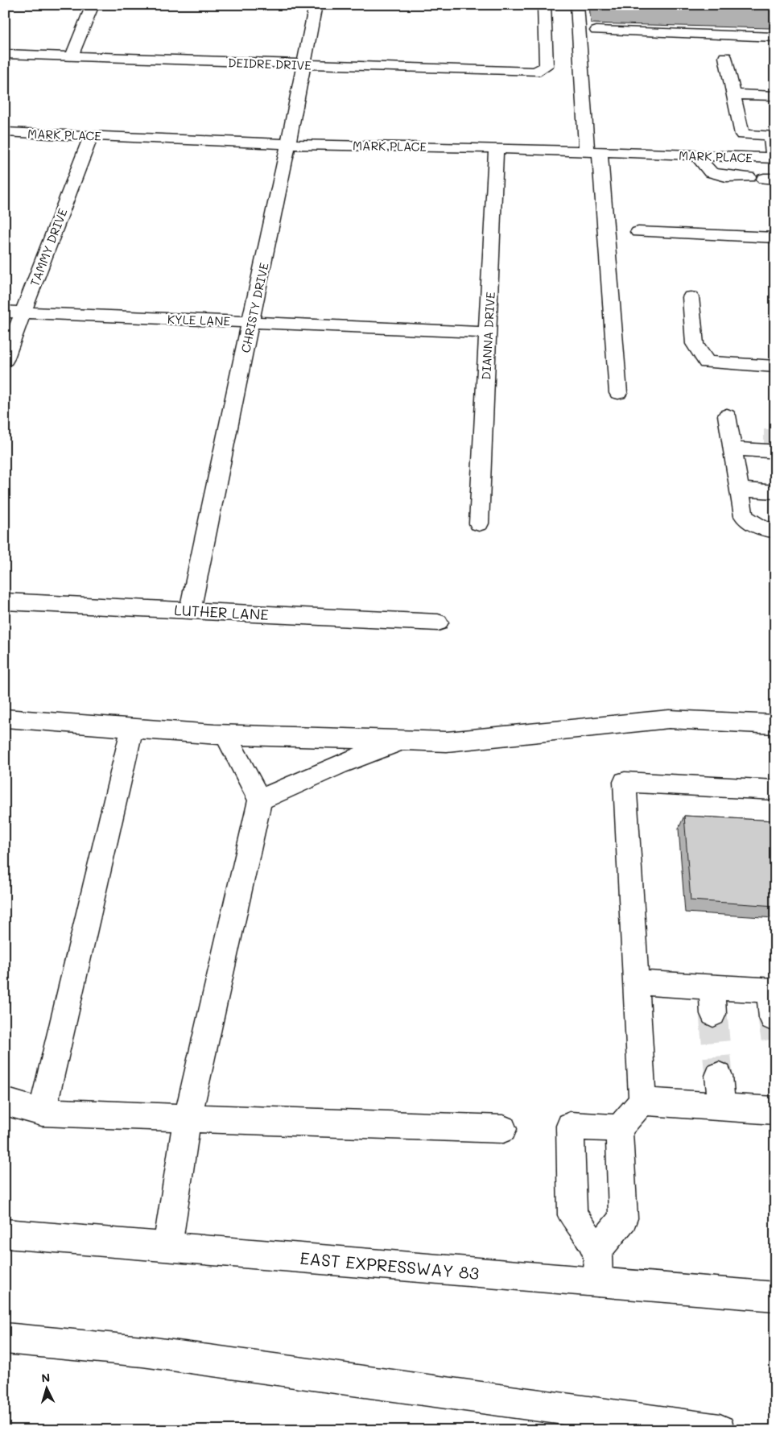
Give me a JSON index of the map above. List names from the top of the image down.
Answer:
{
  "streets": {
    "main road": [
      "DEIDRE DRIVE",
      "MARK PLACE",
      "TAMMY DRIVE",
      "CHRISTY DRIVE",
      "KYLE LANE",
      "DIANNA DRIVE",
      "LUTHER LANE",
      "EAST EXPRESSWAY 83"
    ]
  },
  "crossings": [
    ["DEIDRE DRIVE", "CHRISTY DRIVE"],
    ["MARK PLACE", "TAMMY DRIVE"],
    ["MARK PLACE", "CHRISTY DRIVE"],
    ["MARK PLACE", "DIANNA DRIVE"],
    ["TAMMY DRIVE", "KYLE LANE"],
    ["CHRISTY DRIVE", "KYLE LANE"],
    ["CHRISTY DRIVE", "LUTHER LANE"],
    ["KYLE LANE", "DIANNA DRIVE"]
  ],
  "north": "top"
}
